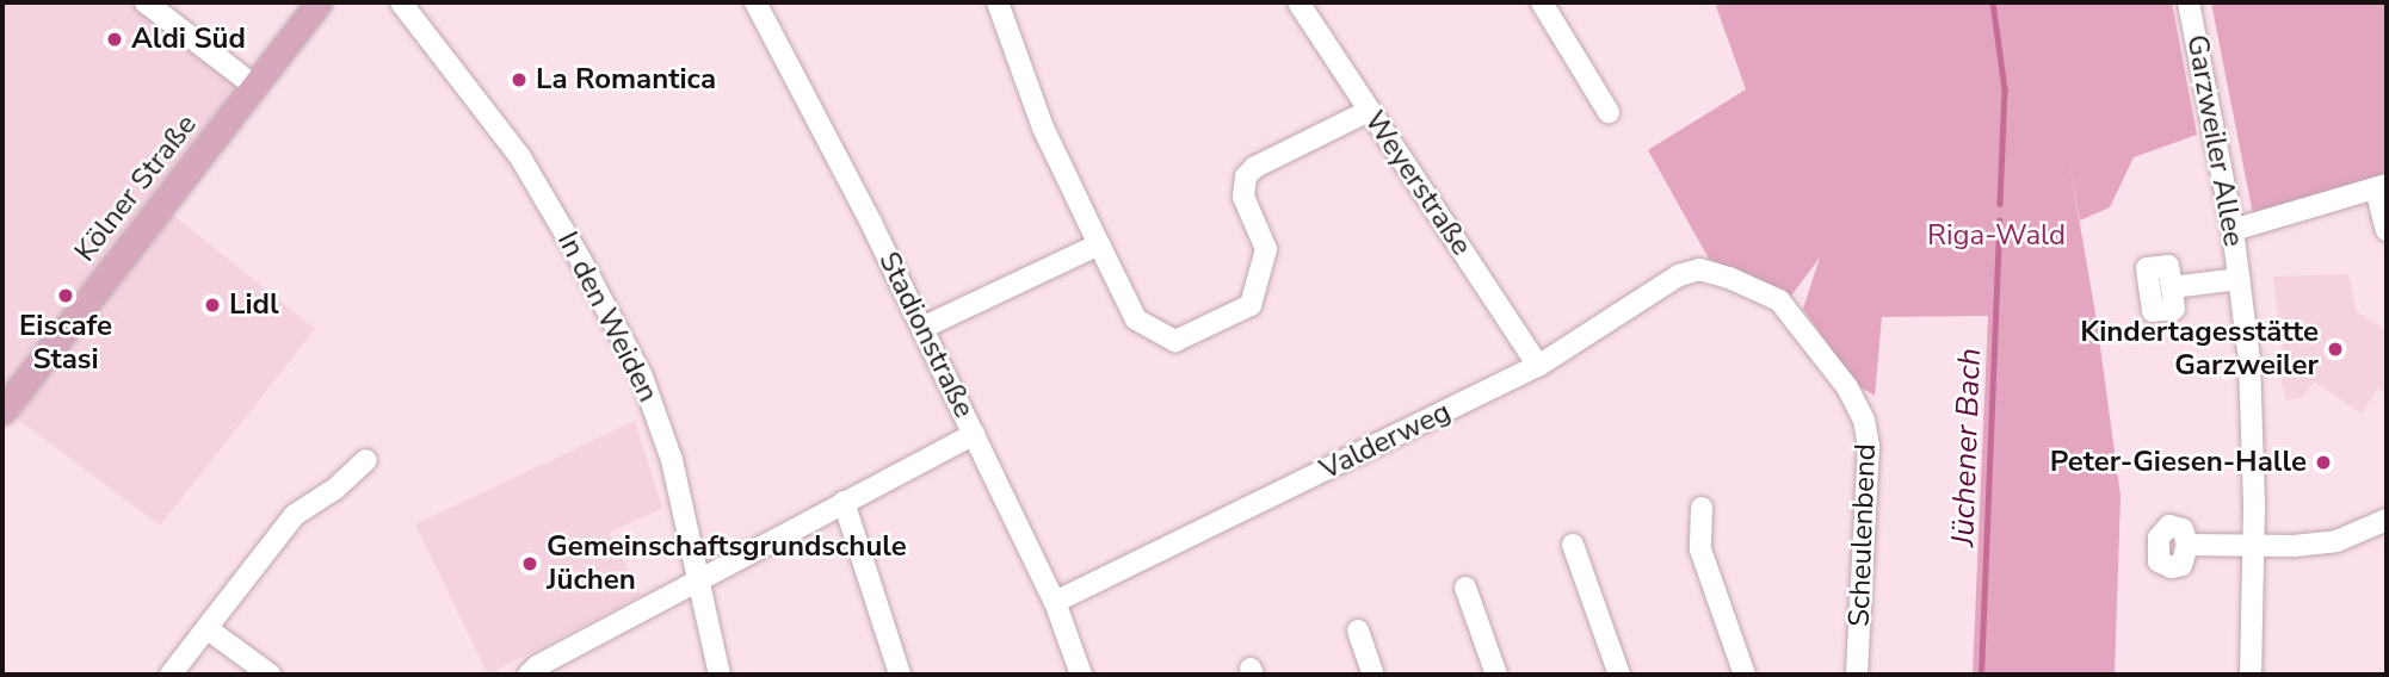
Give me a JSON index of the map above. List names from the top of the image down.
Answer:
{
  "streets": {
    "main road": ["Kölner Straße"],
    "street": [
      "Garzweiler Allee",
      "Weyerstraße",
      "In den Weiden",
      "Stadionstraße",
      "Valderweg",
      "Scheulenbend"
    ]
  },
  "crossings": [
    ["Weyerstraße", "Valderweg"],
    ["Stadionstraße", "Valderweg"],
    ["Valderweg", "Scheulenbend"]
  ],
  "water": ["Jüchener Bach"],
  "parks": ["Riga-Wald"],
  "places": [
    "Aldi Süd",
    "La Romantica",
    "Eiscafe Stasi",
    "Lidl",
    "Kindertagesstätte Garzweiler",
    "Peter-Giesen-Halle",
    "Gemeinschaftsgrundschule Jüchen"
  ]
}
